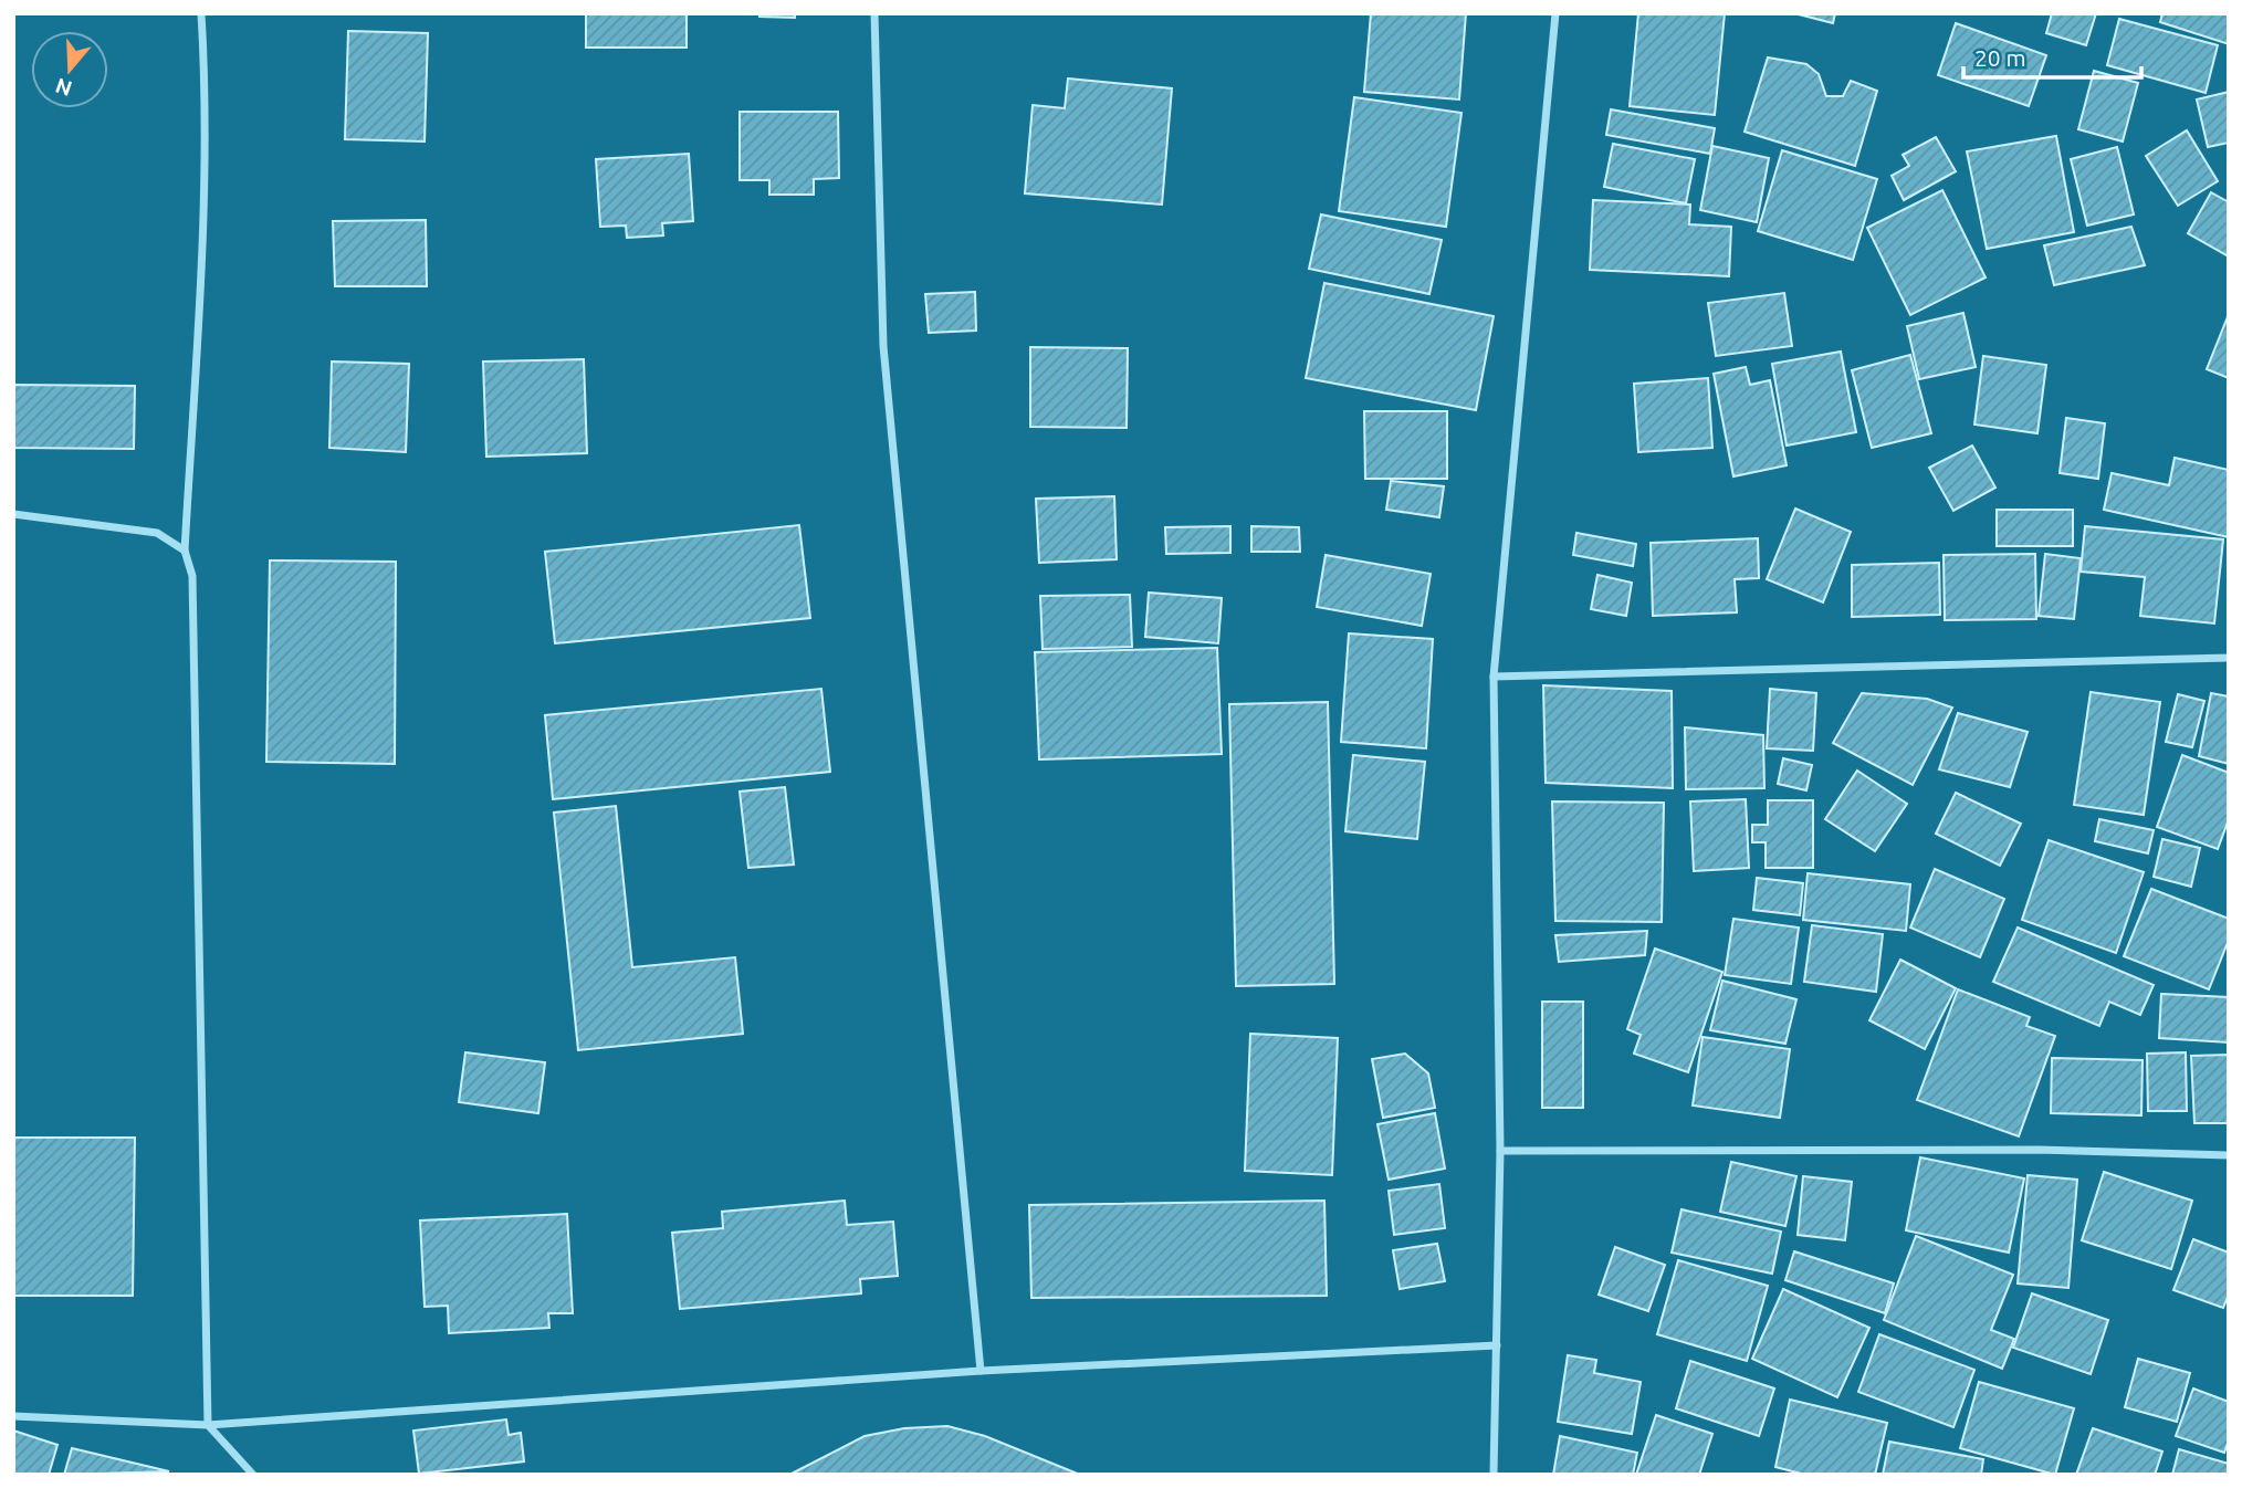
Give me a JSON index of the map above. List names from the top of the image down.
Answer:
{
  "scale_bar": "20 m",
  "north": "bottom"
}
